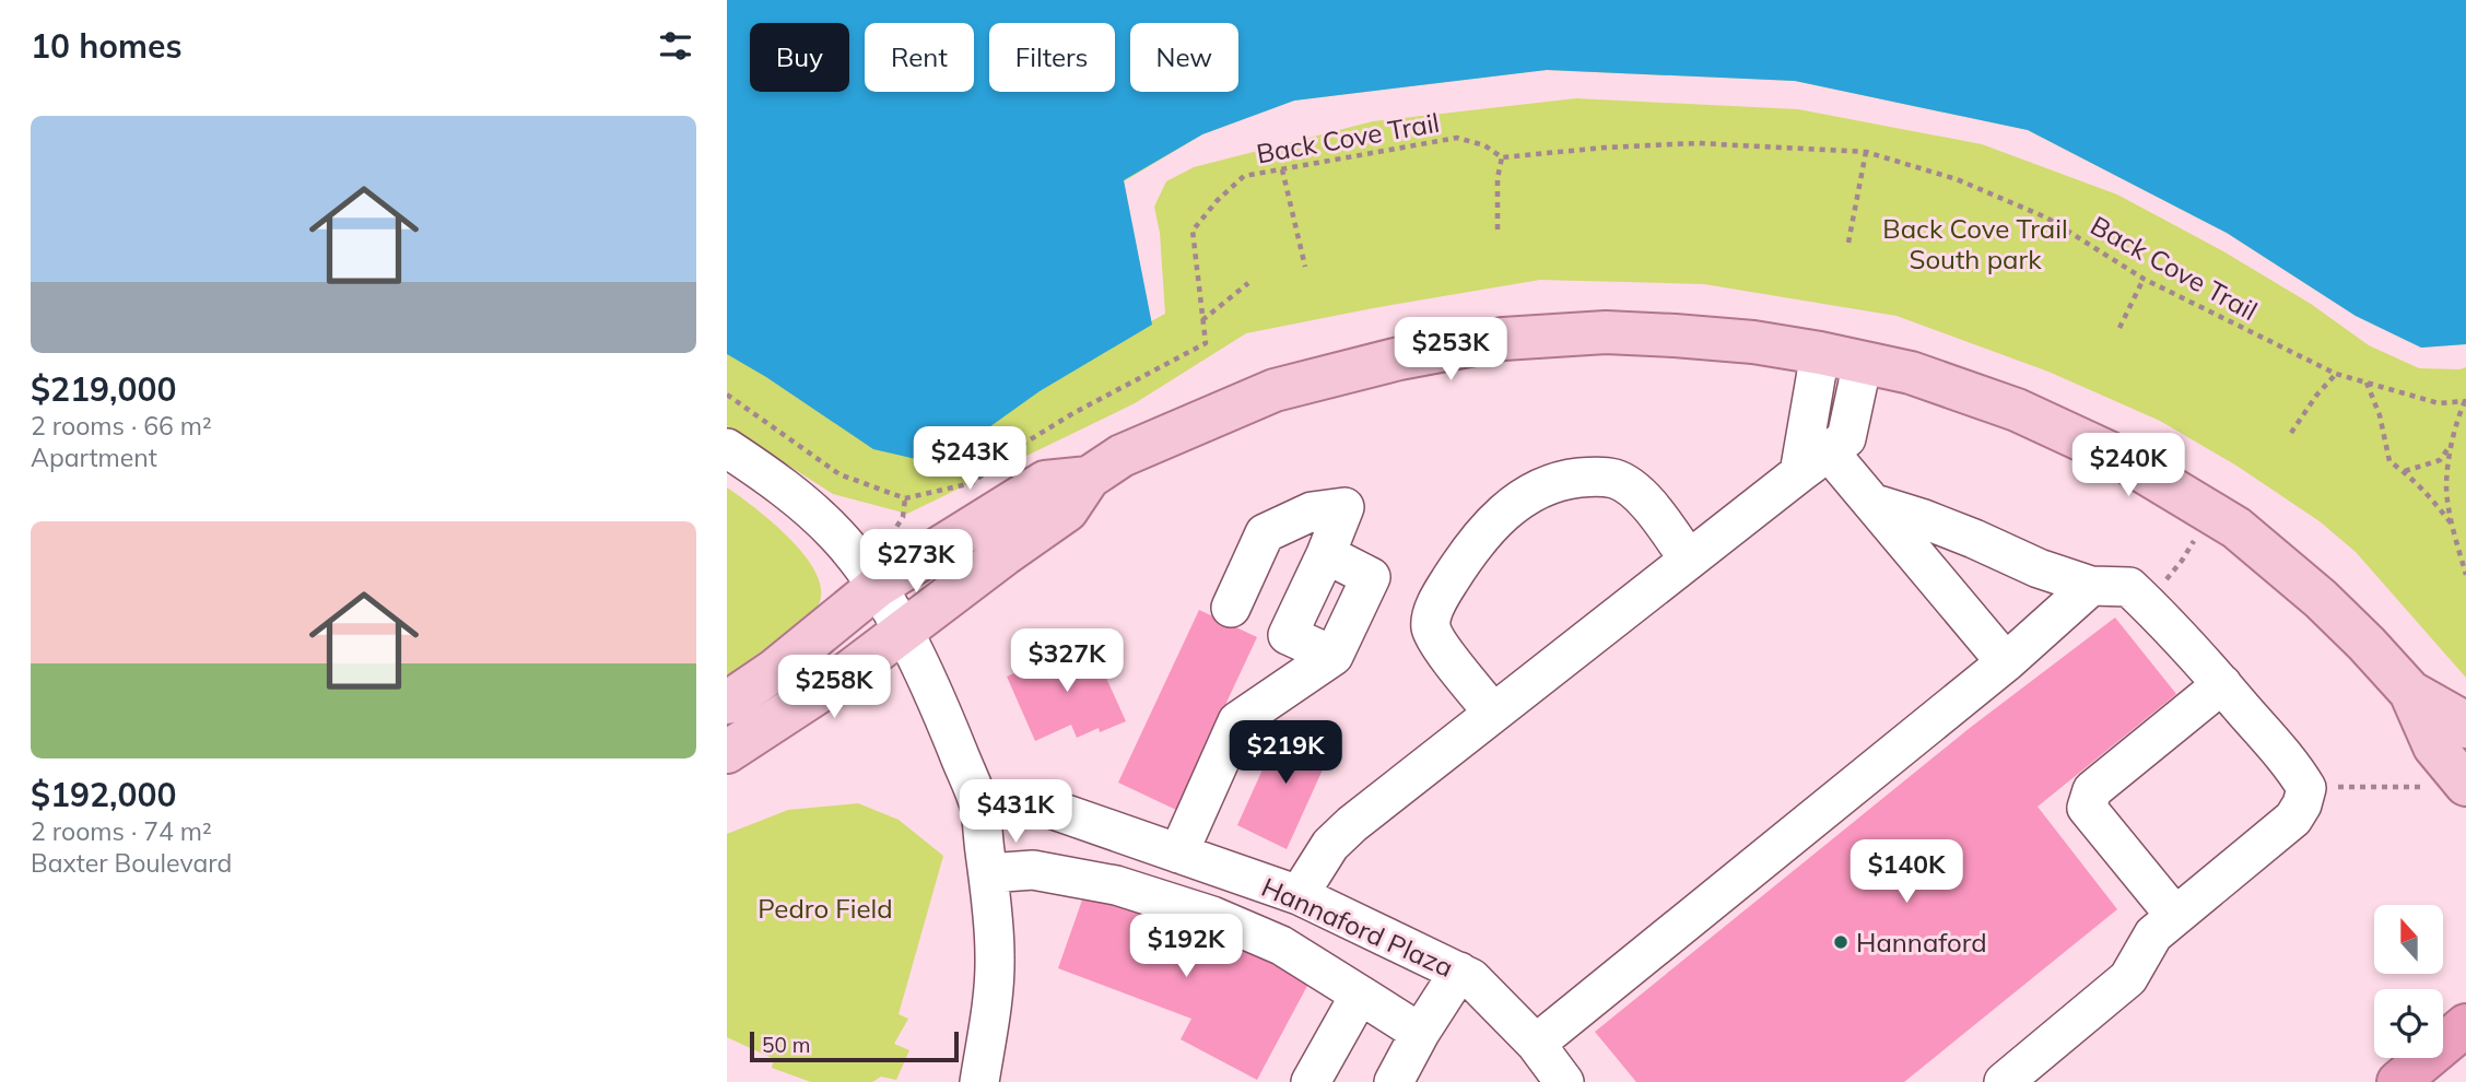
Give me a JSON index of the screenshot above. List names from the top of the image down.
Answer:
{
  "streets": {
    "street": ["Hannaford Plaza"],
    "path": ["Back Cove Trail"]
  },
  "parks": ["Back Cove Trail South park", "Pedro Field"],
  "places": ["Hannaford"],
  "scale_bar": "50 m",
  "north": "top",
  "page": {
    "heading": "10 homes",
    "chip": [
      "Buy",
      "Rent",
      "Filters",
      "New"
    ],
    "list": [
      {
        "name": "$219,000",
        "note": "2 rooms · 66 m² · Apartment"
      },
      {
        "name": "$192,000",
        "note": "2 rooms · 74 m² · Baxter Boulevard"
      }
    ],
    "price": [
      "$253K",
      "$243K",
      "$240K",
      "$273K",
      "$327K",
      "$258K",
      "$219K",
      "$431K",
      "$140K",
      "$192K"
    ],
    "scale": "50 m"
  }
}
